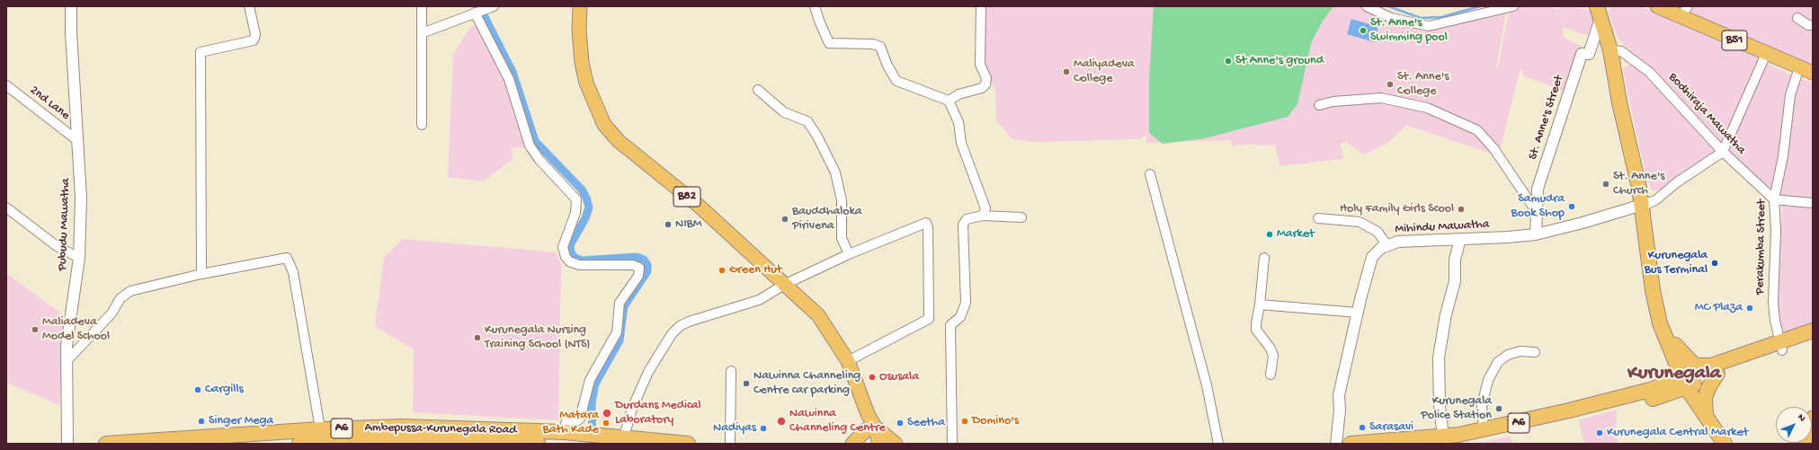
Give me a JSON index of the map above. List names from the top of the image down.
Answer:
{
  "streets": {
    "highway": ["A6", "Ambepussa-Kurunegala Road"],
    "main road": ["B51", "B82"],
    "street": [
      "2nd Lane",
      "Bodhiraja Mawatha",
      "St. Anne's Street",
      "Pubudu Mawatha",
      "Mihindu Mawatha",
      "Perakumba Street"
    ]
  },
  "crossings": [
    ["B51", "Perakumba Street"],
    ["2nd Lane", "Pubudu Mawatha"],
    ["Bodhiraja Mawatha", "Perakumba Street"],
    ["St. Anne's Street", "Mihindu Mawatha"],
    ["Perakumba Street", "A6"]
  ],
  "districts": ["Kurunegala"],
  "places": [
    "St. Anne's Swimming pool",
    "St Anne's ground",
    "Maliyadeva College",
    "St. Anne's College",
    "St. Anne's Church",
    "Samudra Book Shop",
    "Holy Family Girls Scool",
    "Bauddhaloka Pirivena",
    "NIBM",
    "Market",
    "Kurunegala Bus Terminal",
    "Green Hut",
    "MC Plaza",
    "Maliadeva Model School",
    "Kurunegala Nursing Training School (NTS)",
    "Osusala",
    "Nawinna Channeling Centre car parking",
    "Cargills",
    "Kurunegala Police Station",
    "Durdans Medical Laboratory",
    "Singer Mega",
    "Nawinna Channeling Centre",
    "Domino's",
    "Matara Bath Kade",
    "Seetha",
    "Sarasavi",
    "Nadiyas",
    "Kurunegala Central Market"
  ],
  "north": "top right"
}
